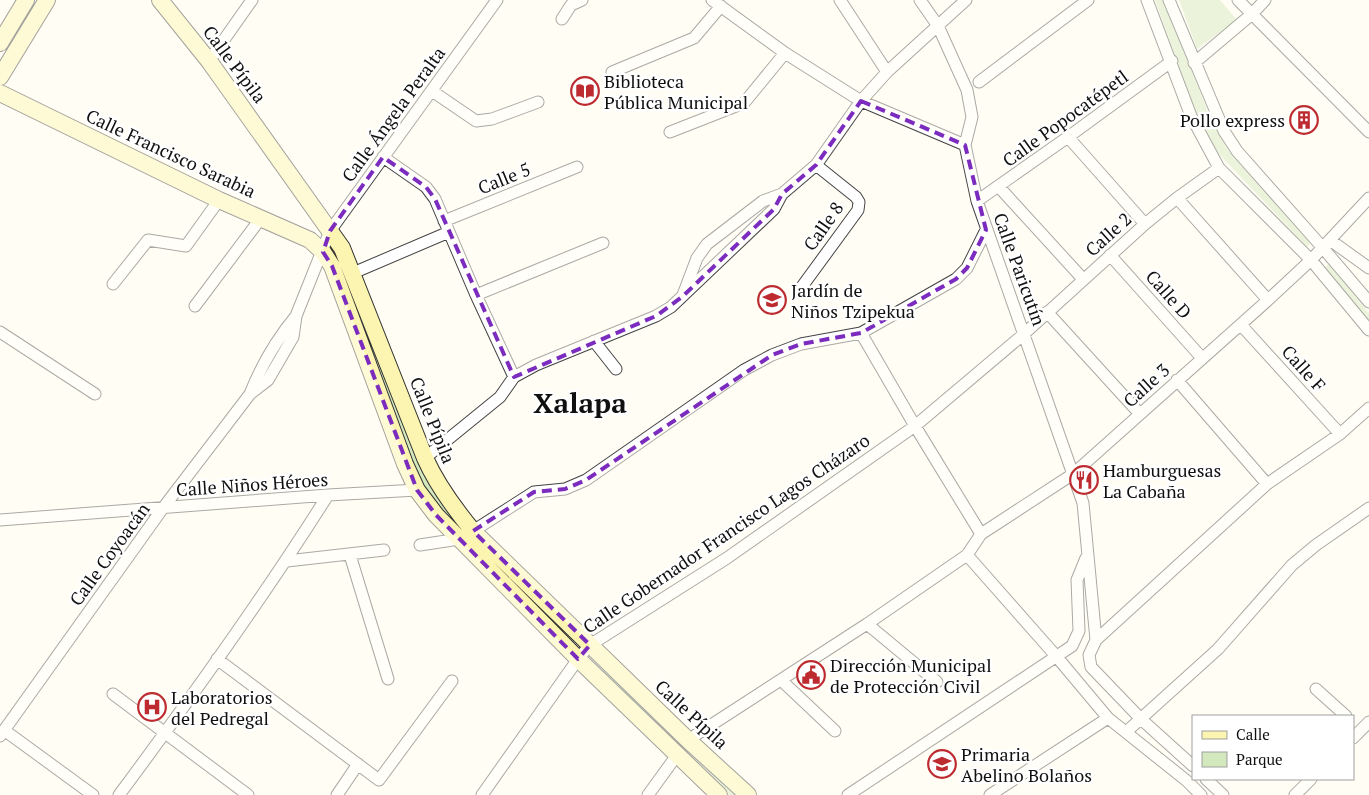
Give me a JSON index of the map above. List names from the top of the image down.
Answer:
{
  "streets": {
    "main road": ["Calle Pípila", "Calle Francisco Sarabia"],
    "street": [
      "Calle Ángela Peralta",
      "Calle Popocatépetl",
      "Calle 5",
      "Calle 8",
      "Calle 2",
      "Calle Paricutín",
      "Calle D",
      "Calle F",
      "Calle 3",
      "Calle Niños Héroes",
      "Calle Gobernador Francisco Lagos Cházaro",
      "Calle Coyoacán"
    ]
  },
  "crossings": [
    ["Calle Pípila", "Calle Ángela Peralta"],
    ["Calle Pípila", "Calle Francisco Sarabia"],
    ["Calle Pípila", "Calle Niños Héroes"],
    ["Calle Pípila", "Calle Gobernador Francisco Lagos Cházaro"],
    ["Calle Pípila", "Calle Coyoacán"],
    ["Calle Ángela Peralta", "Calle Francisco Sarabia"],
    ["Calle Ángela Peralta", "Calle Coyoacán"],
    ["Calle Popocatépetl", "Calle Paricutín"],
    ["Calle Francisco Sarabia", "Calle Coyoacán"],
    ["Calle 2", "Calle Paricutín"],
    ["Calle 2", "Calle D"],
    ["Calle 2", "Calle Gobernador Francisco Lagos Cházaro"],
    ["Calle Paricutín", "Calle 3"],
    ["Calle Paricutín", "Calle Gobernador Francisco Lagos Cházaro"],
    ["Calle D", "Calle 3"],
    ["Calle F", "Calle 3"],
    ["Calle Niños Héroes", "Calle Coyoacán"]
  ],
  "districts": ["Xalapa"],
  "places": {
    "library": ["Biblioteca Pública Municipal"],
    "building": ["Pollo express"],
    "school or university": ["Jardín de Niños Tzipekua", "Primaria Abelino Bolaños"],
    "restaurant": ["Hamburguesas La Cabaña"],
    "public building": ["Dirección Municipal de Protección Civil"],
    "hospital": ["Laboratorios del Pedregal"]
  },
  "legend": ["Calle", "Parque"]
}
